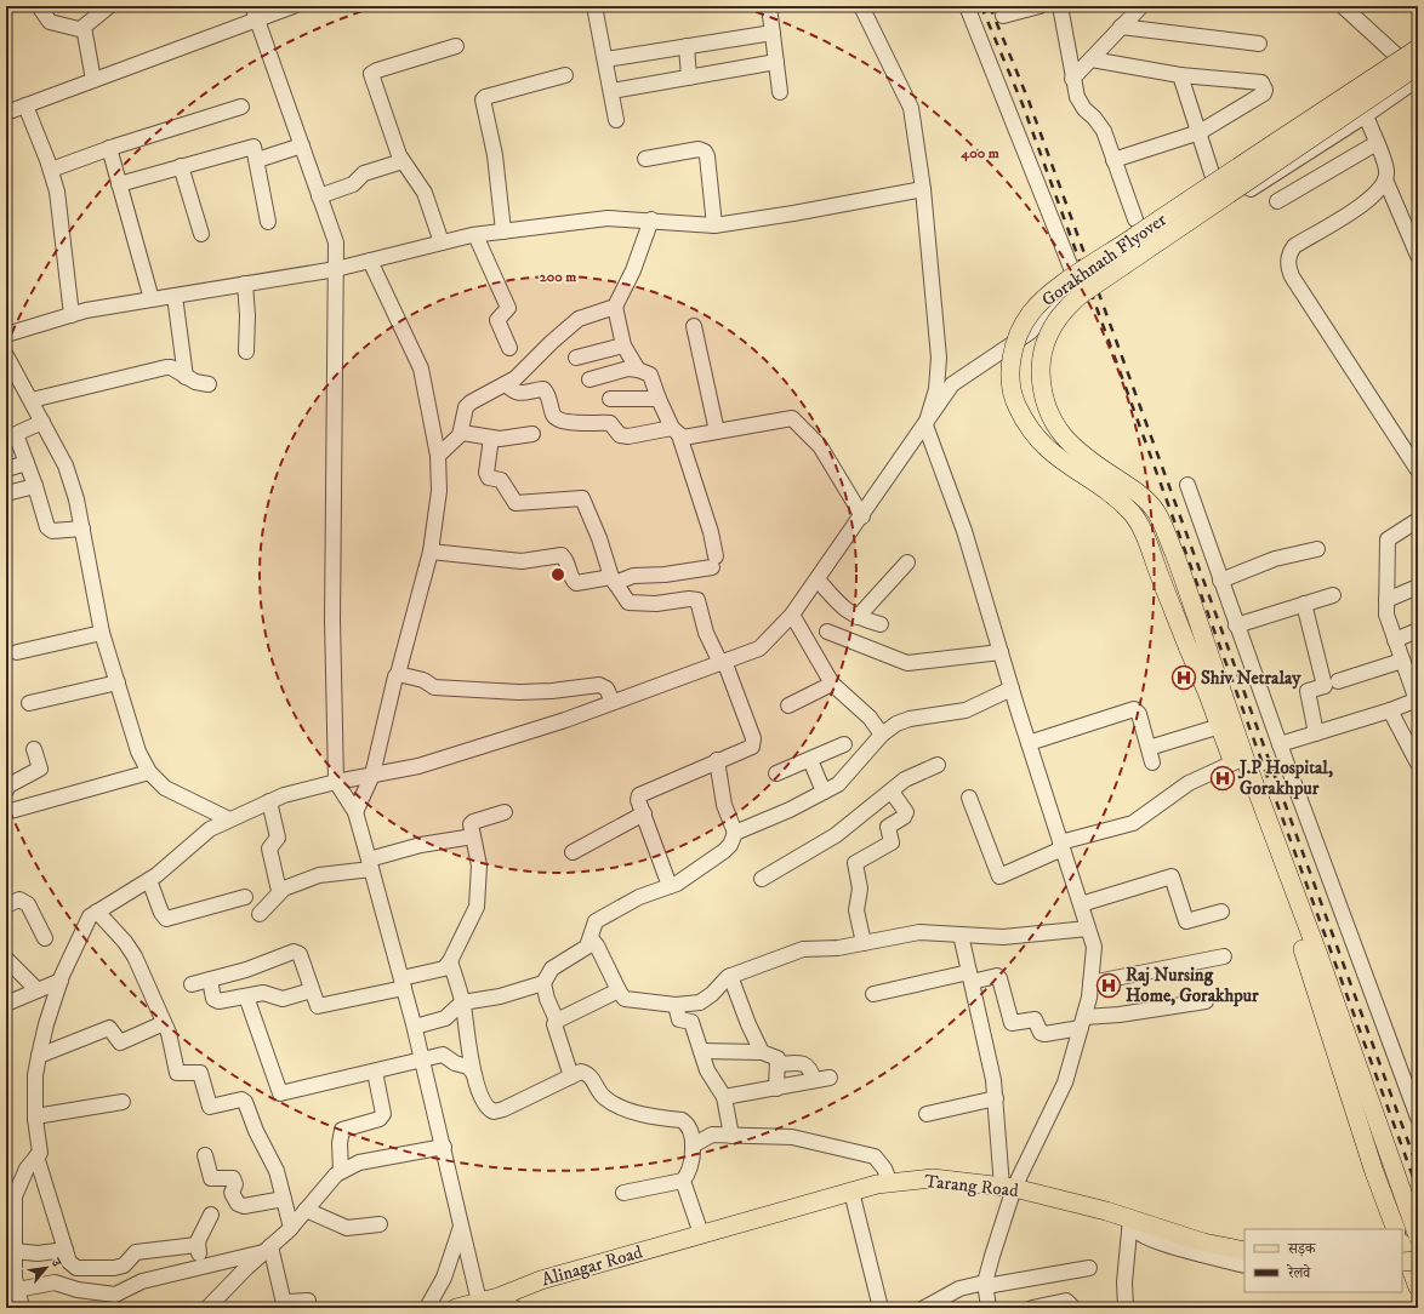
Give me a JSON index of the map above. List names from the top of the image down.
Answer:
{
  "streets": {
    "main road": ["Gorakhnath Flyover", "Tarang Road", "Alinagar Road"]
  },
  "crossings": [
    ["Tarang Road", "Alinagar Road"]
  ],
  "places": {
    "hospital": ["Shiv Netralay", "J.P Hospital, Gorakhpur", "Raj Nursing Home, Gorakhpur"]
  },
  "legend": ["सड़क", "रेलवे"],
  "north": "top right",
  "rings": ["400 m", "200 m"]
}
